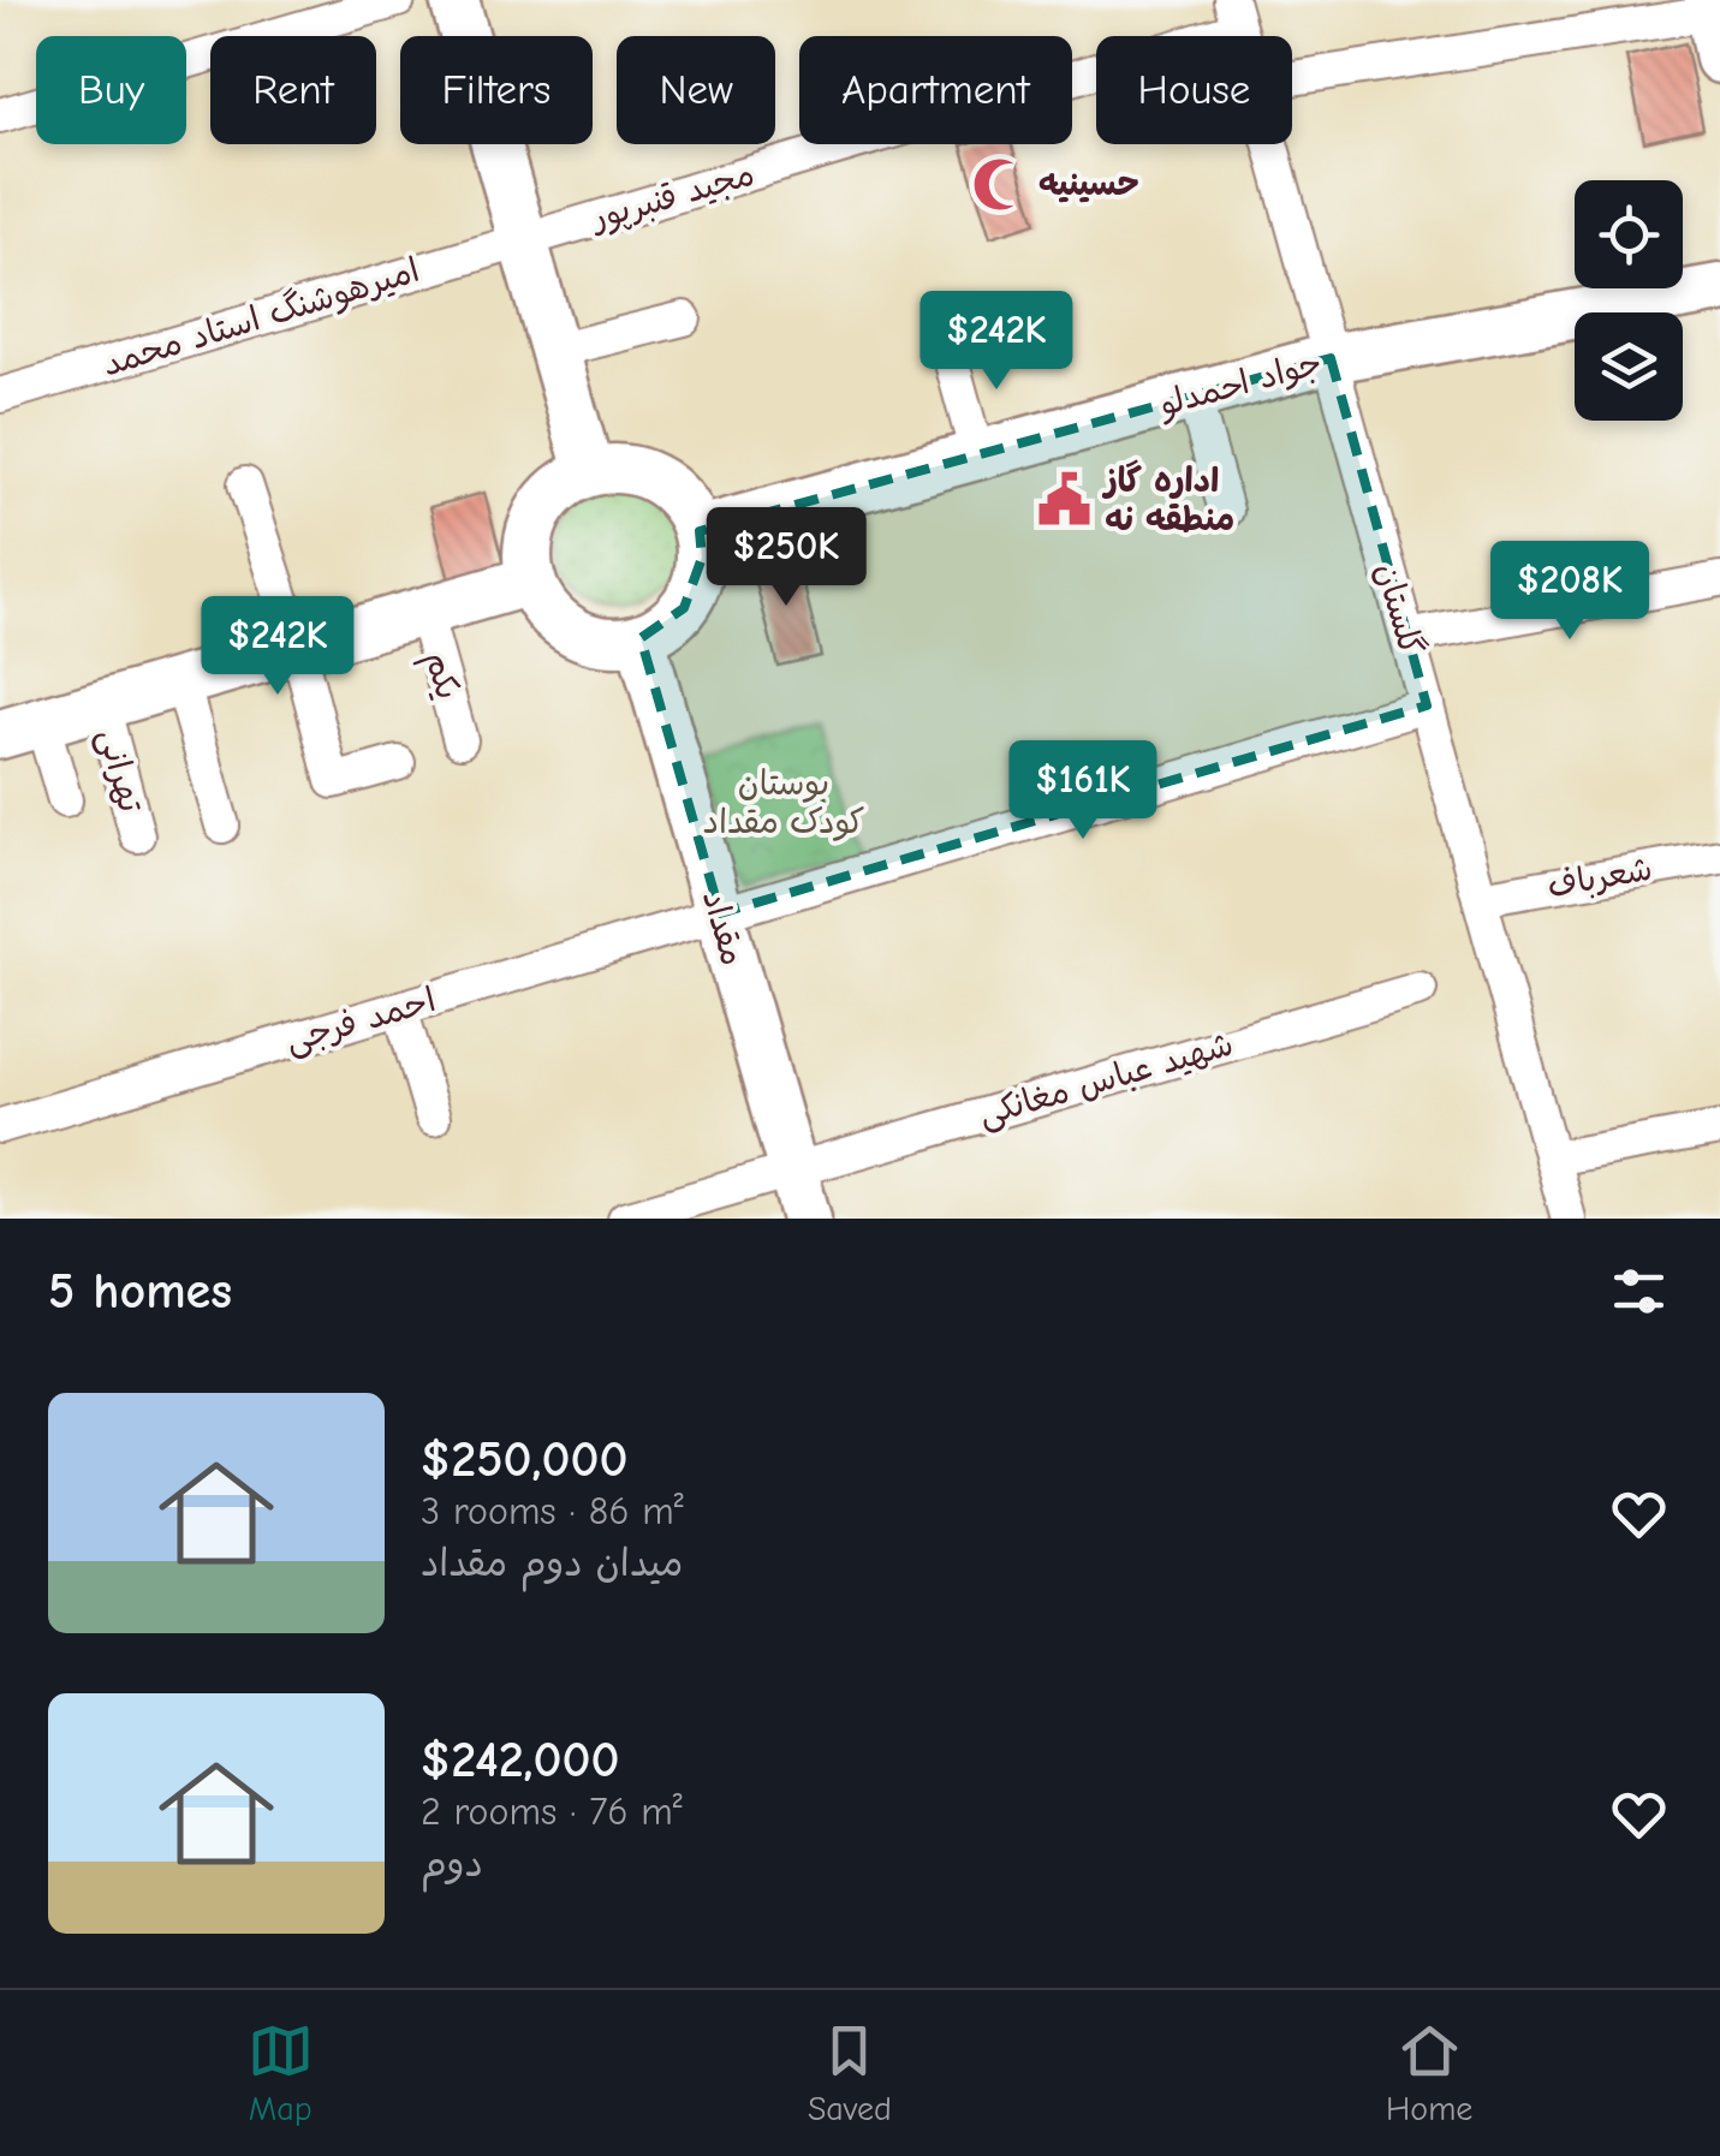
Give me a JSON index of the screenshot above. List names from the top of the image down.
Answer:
{
  "streets": {
    "street": [
      "مجید قنبرپور",
      "امیرهوشنگ استاد محمد",
      "جواد احمدلو",
      "گلستان",
      "یکم",
      "تهرانی",
      "شعرباف",
      "مقداد",
      "احمد فرجی",
      "شهید عباس مغانکی"
    ]
  },
  "crossings": [
    ["مجید قنبرپور", "امیرهوشنگ استاد محمد"],
    ["جواد احمدلو", "گلستان"],
    ["جواد احمدلو", "مقداد"],
    ["گلستان", "شعرباف"],
    ["گلستان", "احمد فرجی"],
    ["مقداد", "احمد فرجی"],
    ["مقداد", "شهید عباس مغانکی"]
  ],
  "parks": ["بوستان کودک مقداد"],
  "places": {
    "mosque": ["حسینیه"],
    "public building": ["اداره گاز منطقه نه"]
  },
  "page": {
    "chip": [
      "Buy",
      "Rent",
      "Filters",
      "New",
      "Apartment",
      "House"
    ],
    "price": [
      "$242K",
      "$250K",
      "$208K",
      "$242K",
      "$161K"
    ],
    "heading": "5 homes",
    "list": [
      {
        "name": "$250,000",
        "note": "3 rooms · 86 m² · میدان دوم مقداد"
      },
      {
        "name": "$242,000",
        "note": "2 rooms · 76 m² · دوم"
      }
    ],
    "tabs": ["Map", "Saved", "Home"]
  }
}
